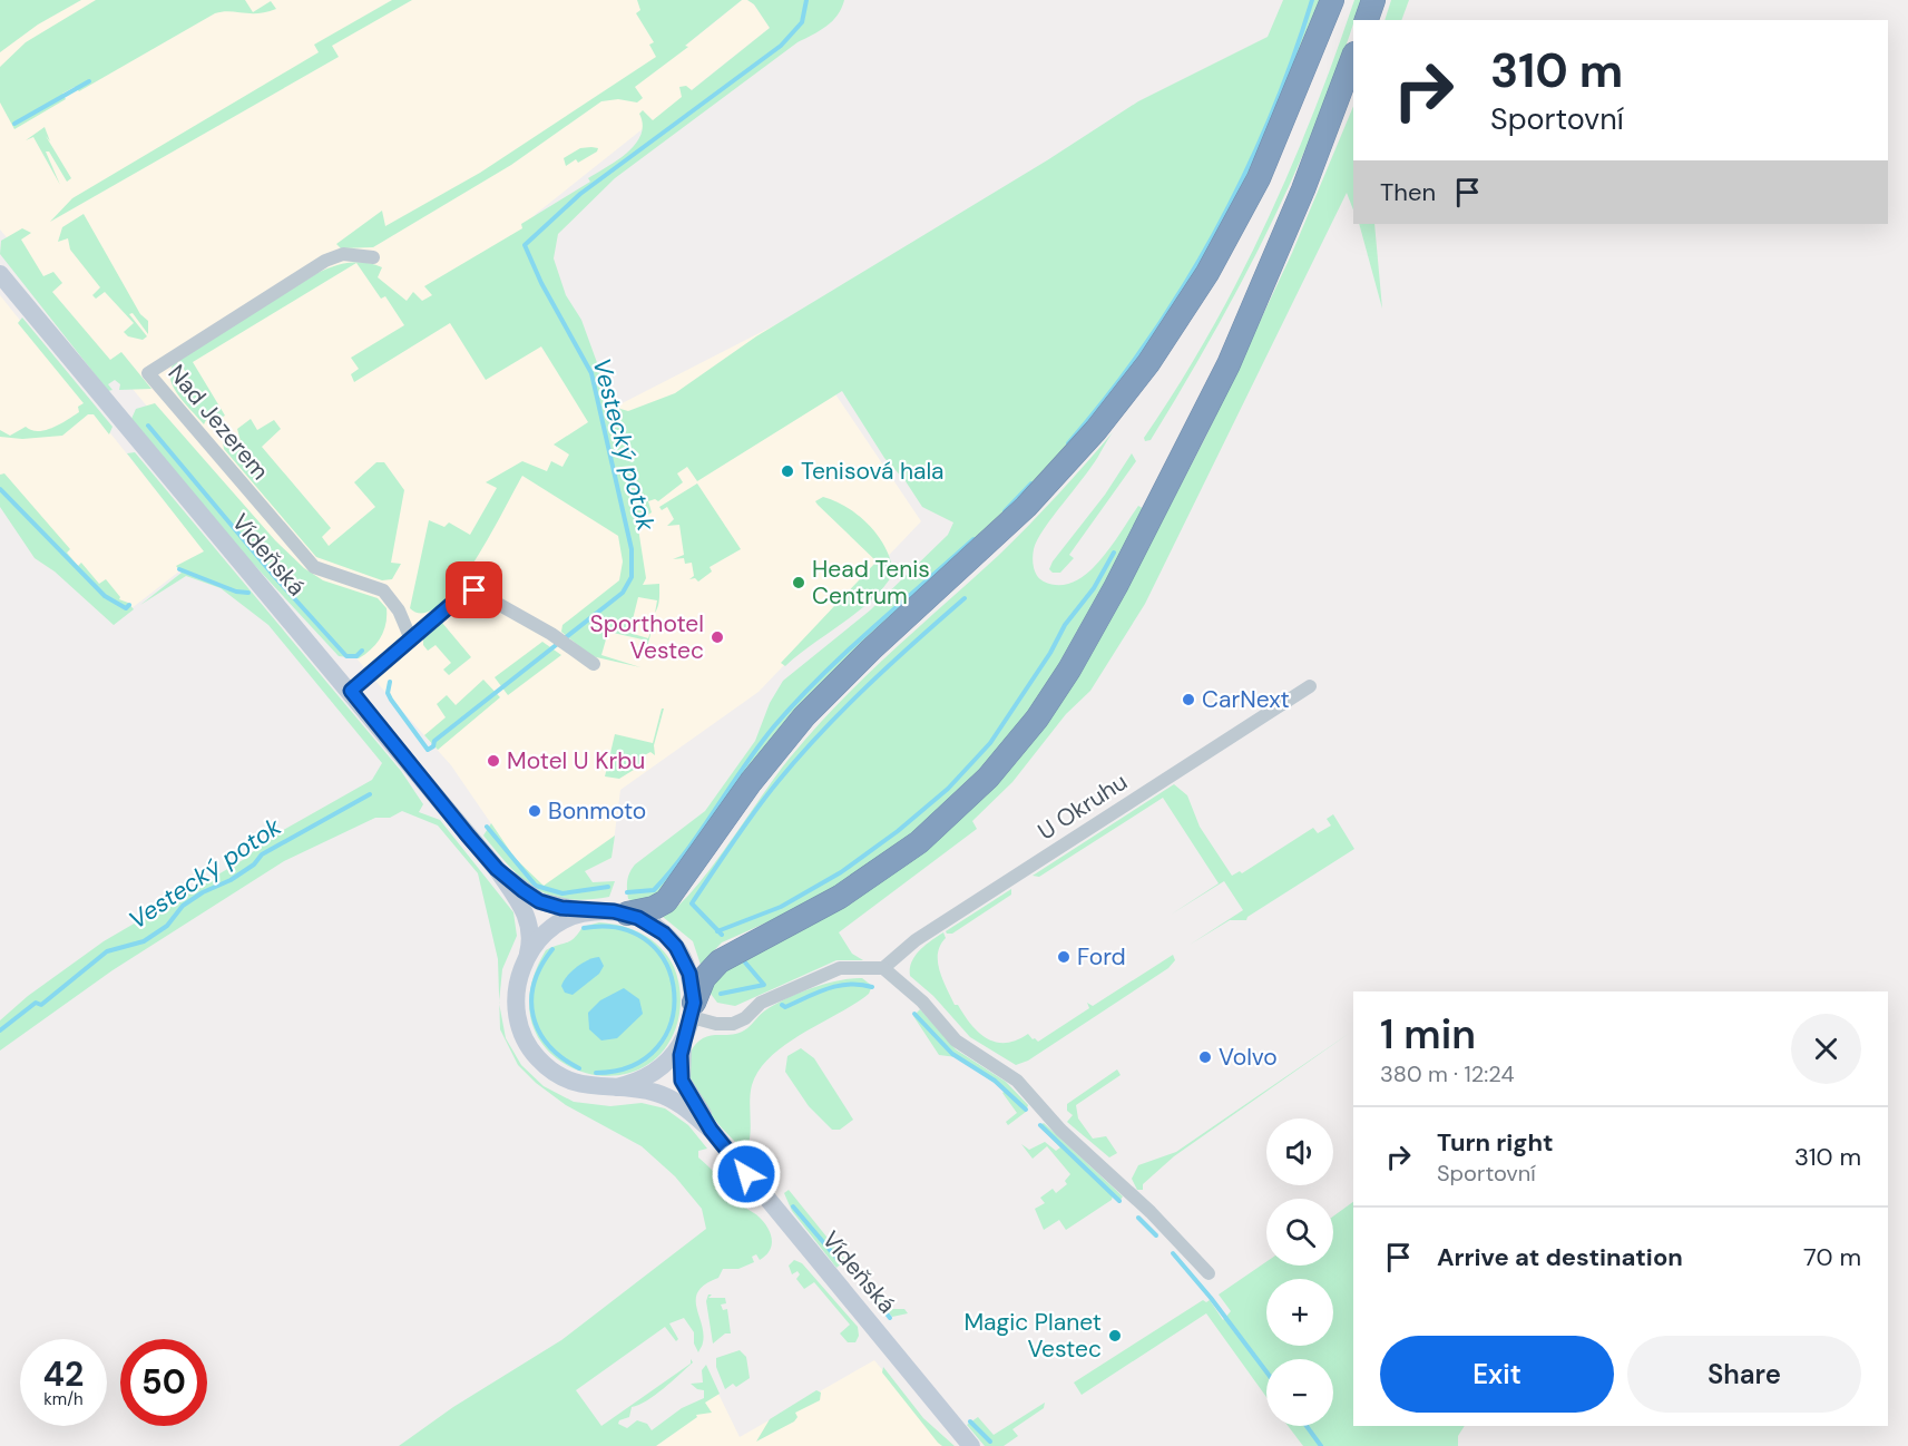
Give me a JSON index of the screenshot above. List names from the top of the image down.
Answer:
{
  "streets": {
    "main road": ["Vídeňská"],
    "street": ["Nad Jezerem", "U Okruhu"]
  },
  "water": ["Vestecký potok"],
  "places": [
    "Tenisová hala",
    "Head Tenis Centrum",
    "Sporthotel Vestec",
    "CarNext",
    "Motel U Krbu",
    "Bonmoto",
    "Ford",
    "Volvo",
    "Magic Planet Vestec"
  ],
  "page": {
    "turn": ["310 m", "Sportovní"],
    "then": "Then",
    "heading": ["1 min", "380 m · 12:24"],
    "list": [
      {
        "name": "Turn right",
        "note": "Sportovní",
        "value": "310 m"
      },
      {
        "name": "Arrive at destination",
        "value": "70 m"
      }
    ],
    "map_buttons": ["+", "−"],
    "buttons": ["Exit", "Share"],
    "speed": "42 km/h",
    "limit": "50"
  }
}
